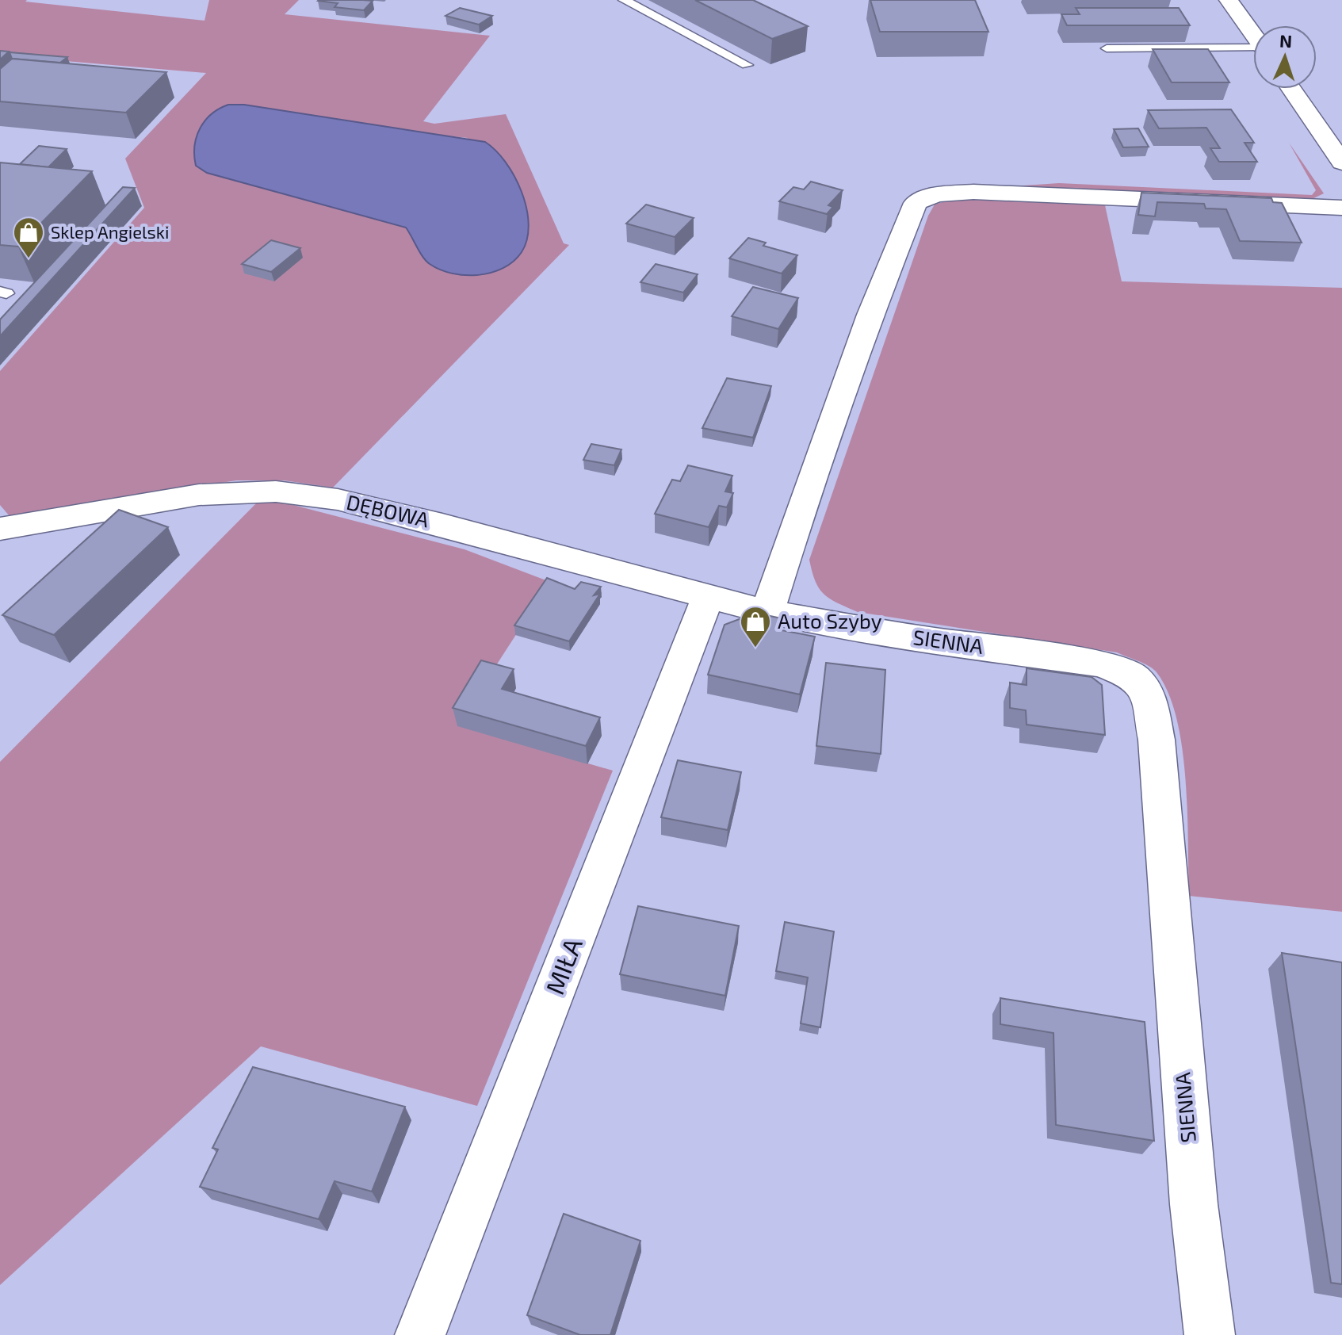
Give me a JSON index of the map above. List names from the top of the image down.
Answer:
{
  "streets": {
    "street": ["DĘBOWA", "SIENNA", "MIŁA"]
  },
  "crossings": [
    ["DĘBOWA", "SIENNA"],
    ["DĘBOWA", "MIŁA"]
  ],
  "places": {
    "shop": ["Sklep Angielski", "Auto Szyby"]
  },
  "north": "top"
}
